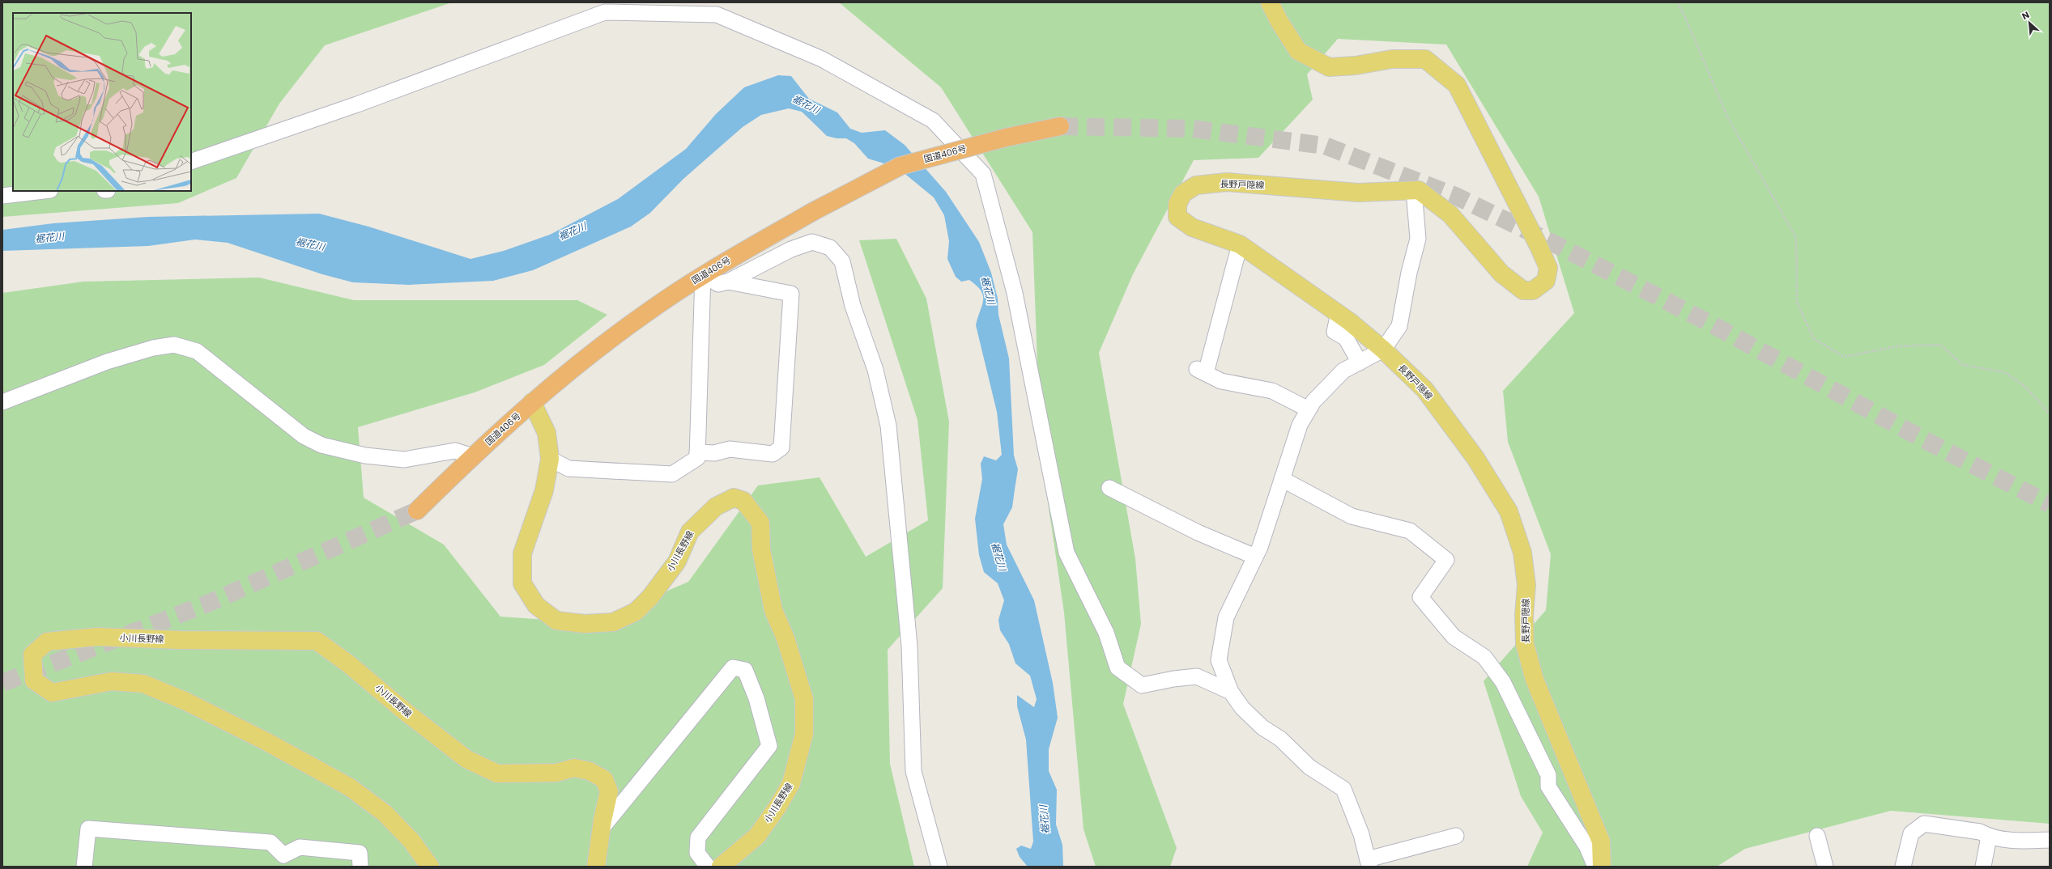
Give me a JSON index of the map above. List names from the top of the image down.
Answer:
{
  "streets": {
    "highway": ["国道406号"],
    "main road": ["長野戸隠線", "小川長野線"]
  },
  "crossings": [
    ["国道406号", "小川長野線"]
  ],
  "water": ["裾花川"],
  "north": "top left"
}
